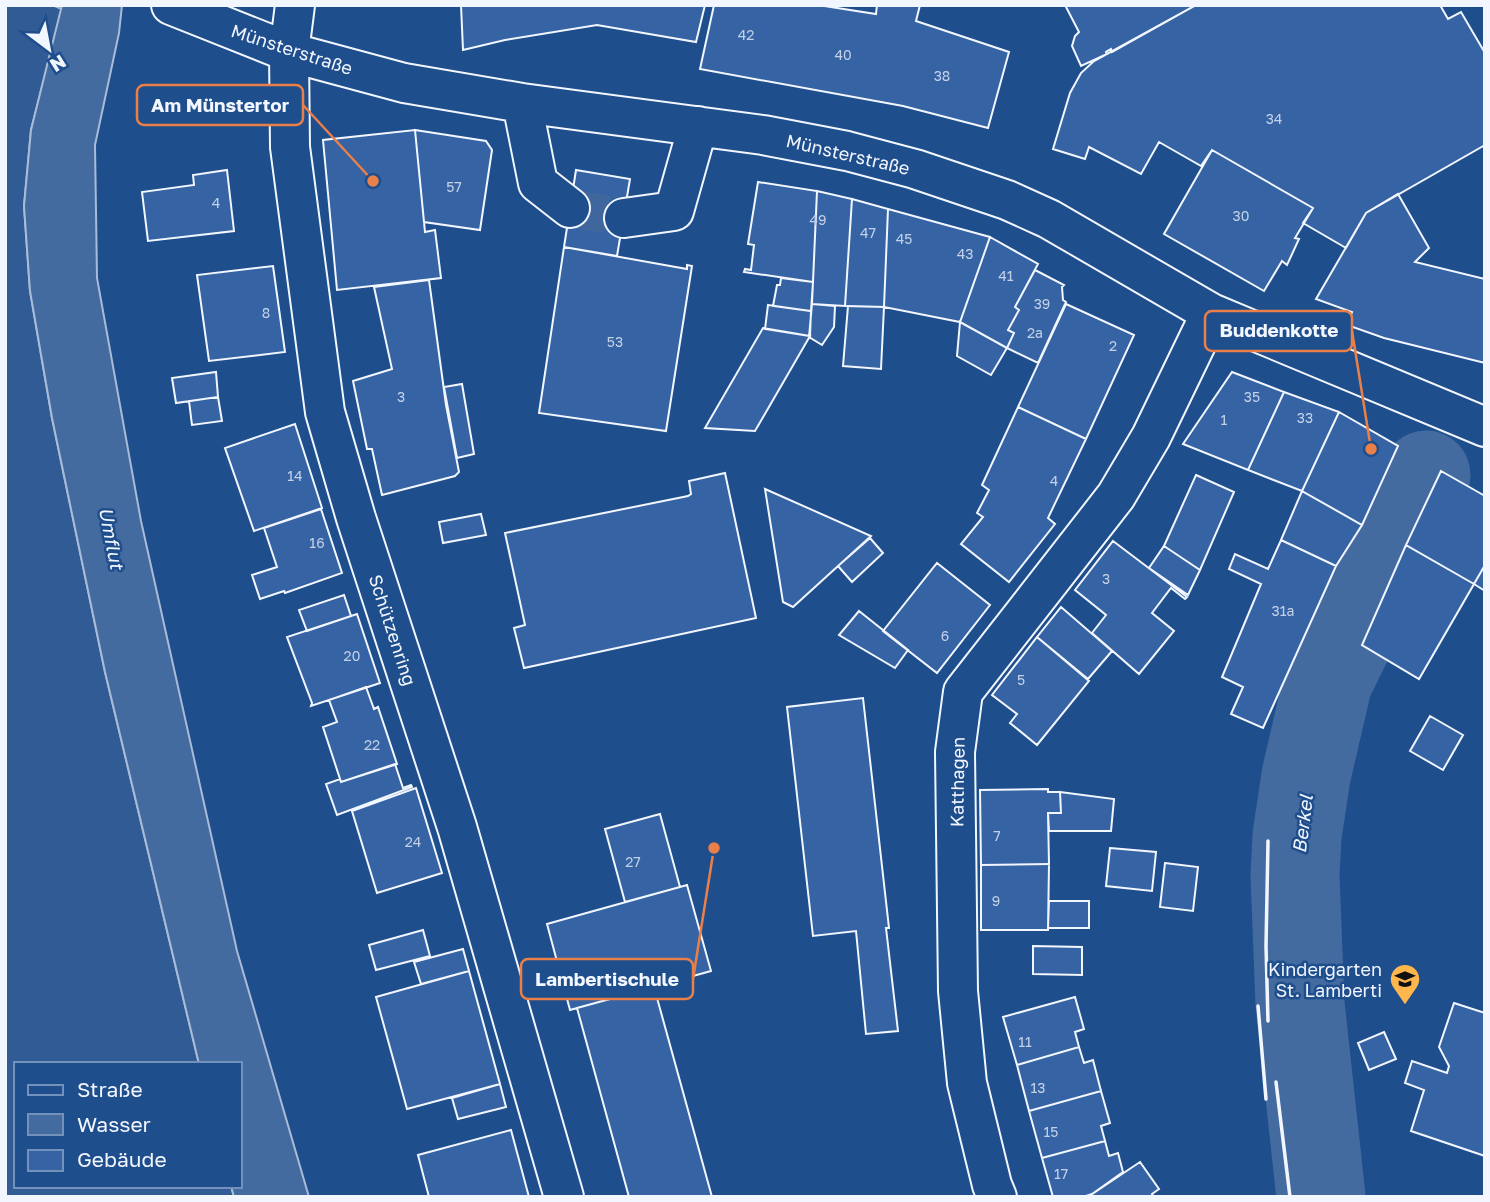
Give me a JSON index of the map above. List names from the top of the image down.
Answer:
{
  "streets": {
    "street": ["Münsterstraße", "Schützenring", "Katthagen"]
  },
  "crossings": [
    ["Münsterstraße", "Schützenring"],
    ["Münsterstraße", "Katthagen"]
  ],
  "water": ["Umflut", "Berkel"],
  "places": {
    "other": ["Am Münstertor", "Buddenkotte", "Lambertischule"],
    "school or university": ["Kindergarten St. Lamberti"]
  },
  "house_numbers": [
    "42",
    "40",
    "38",
    "34",
    "57",
    "4",
    "30",
    "49",
    "47",
    "45",
    "43",
    "41",
    "39",
    "8",
    "2a",
    "53",
    "2",
    "3",
    "35",
    "33",
    "1",
    "14",
    "4",
    "16",
    "3",
    "31a",
    "6",
    "20",
    "5",
    "22",
    "7",
    "24",
    "27",
    "9",
    "11",
    "13",
    "15",
    "17"
  ],
  "legend": ["Straße", "Wasser", "Gebäude"],
  "north": "bottom right"
}
